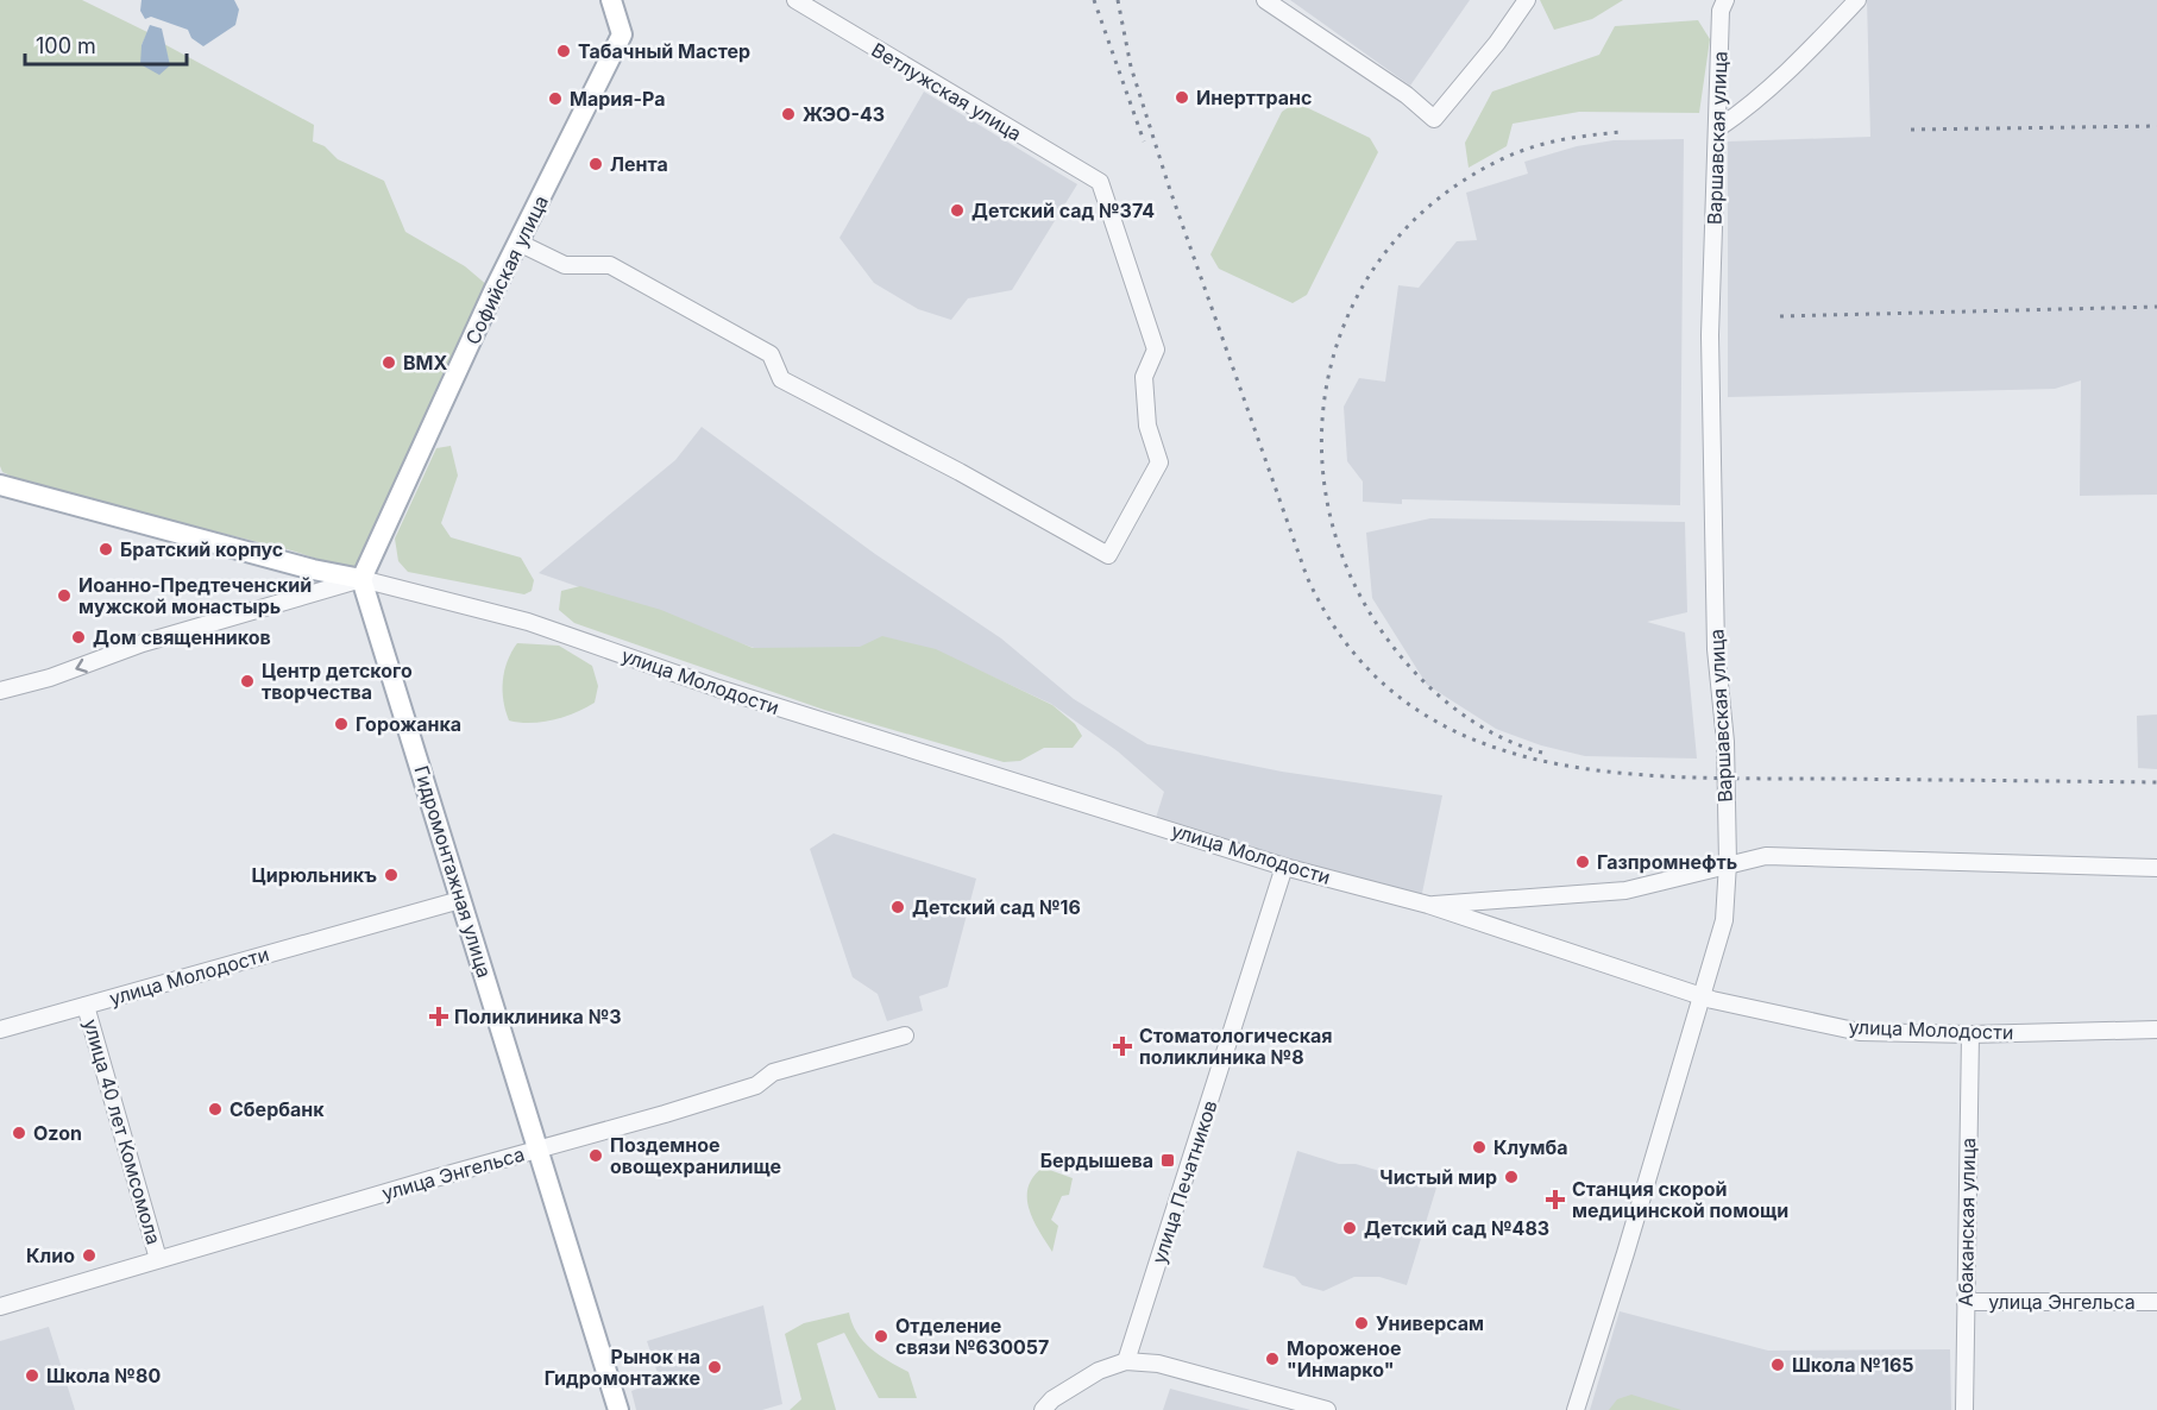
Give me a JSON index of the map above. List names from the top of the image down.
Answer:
{
  "streets": {
    "main road": ["Софийская улица", "Гидромонтажная улица"],
    "street": [
      "Ветлужская улица",
      "Варшавская улица",
      "улица Молодости",
      "улица 40 лет Комсомола",
      "улица Энгельса",
      "улица Печатников",
      "Абаканская улица"
    ]
  },
  "crossings": [
    ["Ветлужская улица", "Софийская улица"],
    ["Варшавская улица", "улица Молодости"],
    ["Софийская улица", "улица Молодости"],
    ["Софийская улица", "Гидромонтажная улица"],
    ["улица Молодости", "Гидромонтажная улица"],
    ["улица Молодости", "улица 40 лет Комсомола"],
    ["улица Молодости", "улица Печатников"],
    ["улица Молодости", "Абаканская улица"],
    ["Гидромонтажная улица", "улица Энгельса"],
    ["улица 40 лет Комсомола", "улица Энгельса"],
    ["улица Энгельса", "Абаканская улица"]
  ],
  "places": {
    "other": [
      "Табачный Мастер",
      "Инерттранс",
      "Мария-Ра",
      "ЖЭО-43",
      "Лента",
      "Детский сад №374",
      "BMX",
      "Братский корпус",
      "Иоанно-Предтеченский мужской монастырь",
      "Дом священников",
      "Центр детского творчества",
      "Горожанка",
      "Газпромнефть",
      "Цирюльникъ",
      "Детский сад №16",
      "Сбербанк",
      "Ozon",
      "Клумба",
      "Поздемное овощехранилище",
      "Чистый мир",
      "Детский сад №483",
      "Клио",
      "Универсам",
      "Отделение связи №630057",
      "Мороженое \"Инмарко\"",
      "Школа №165",
      "Рынок на Гидромонтажке",
      "Школа №80"
    ],
    "health": ["Поликлиника №3", "Стоматологическая поликлиника №8", "Станция скорой медицинской помощи"],
    "transit": ["Бердышева"]
  },
  "scale_bar": "100 m"
}
